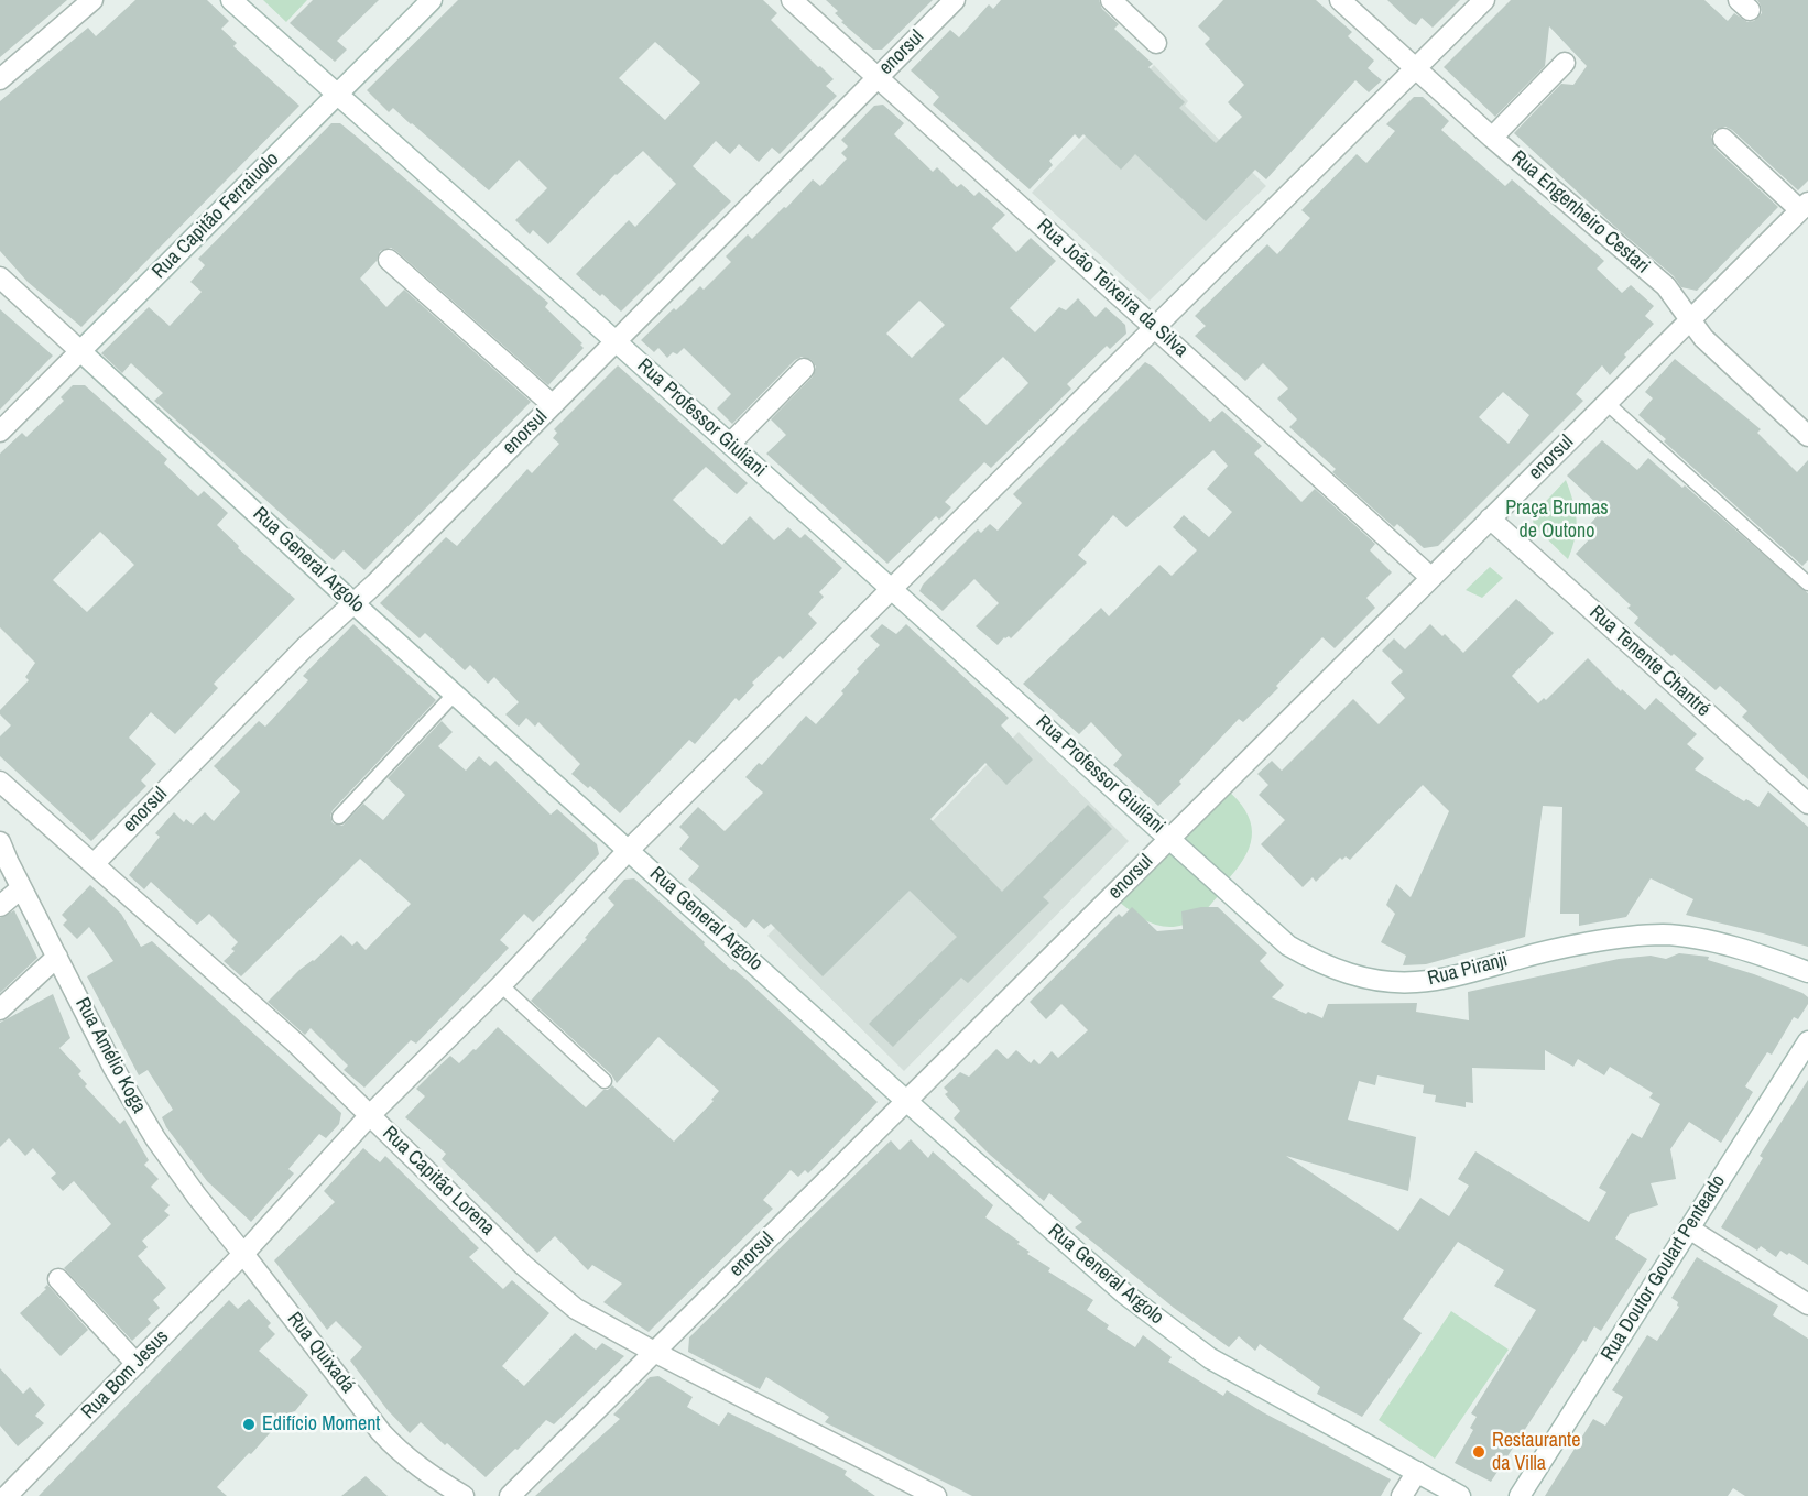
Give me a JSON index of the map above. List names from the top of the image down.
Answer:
{
  "streets": {
    "street": [
      "enorsul",
      "Rua Engenheiro Cestari",
      "Rua Capitão Ferraiuolo",
      "Rua João Teixeira da Silva",
      "Rua Professor Giuliani",
      "Rua General Argolo",
      "Rua Tenente Chantré",
      "Rua Piranji",
      "Rua Amélio Koga",
      "Rua Capitão Lorena",
      "Rua Doutor Goulart Penteado",
      "Rua Quixadá",
      "Rua Bom Jesus"
    ]
  },
  "crossings": [
    ["enorsul", "Rua Engenheiro Cestari"],
    ["enorsul", "Rua João Teixeira da Silva"],
    ["enorsul", "Rua Professor Giuliani"],
    ["enorsul", "Rua General Argolo"],
    ["enorsul", "Rua Tenente Chantré"],
    ["enorsul", "Rua Piranji"],
    ["enorsul", "Rua Capitão Lorena"],
    ["Rua Capitão Ferraiuolo", "Rua Professor Giuliani"],
    ["Rua Capitão Ferraiuolo", "Rua General Argolo"],
    ["Rua Professor Giuliani", "Rua Piranji"],
    ["Rua Amélio Koga", "Rua Quixadá"],
    ["Rua Amélio Koga", "Rua Bom Jesus"],
    ["Rua Quixadá", "Rua Bom Jesus"]
  ],
  "parks": ["Praça Brumas de Outono"],
  "places": ["Edifício Moment", "Restaurante da Villa"]
}
